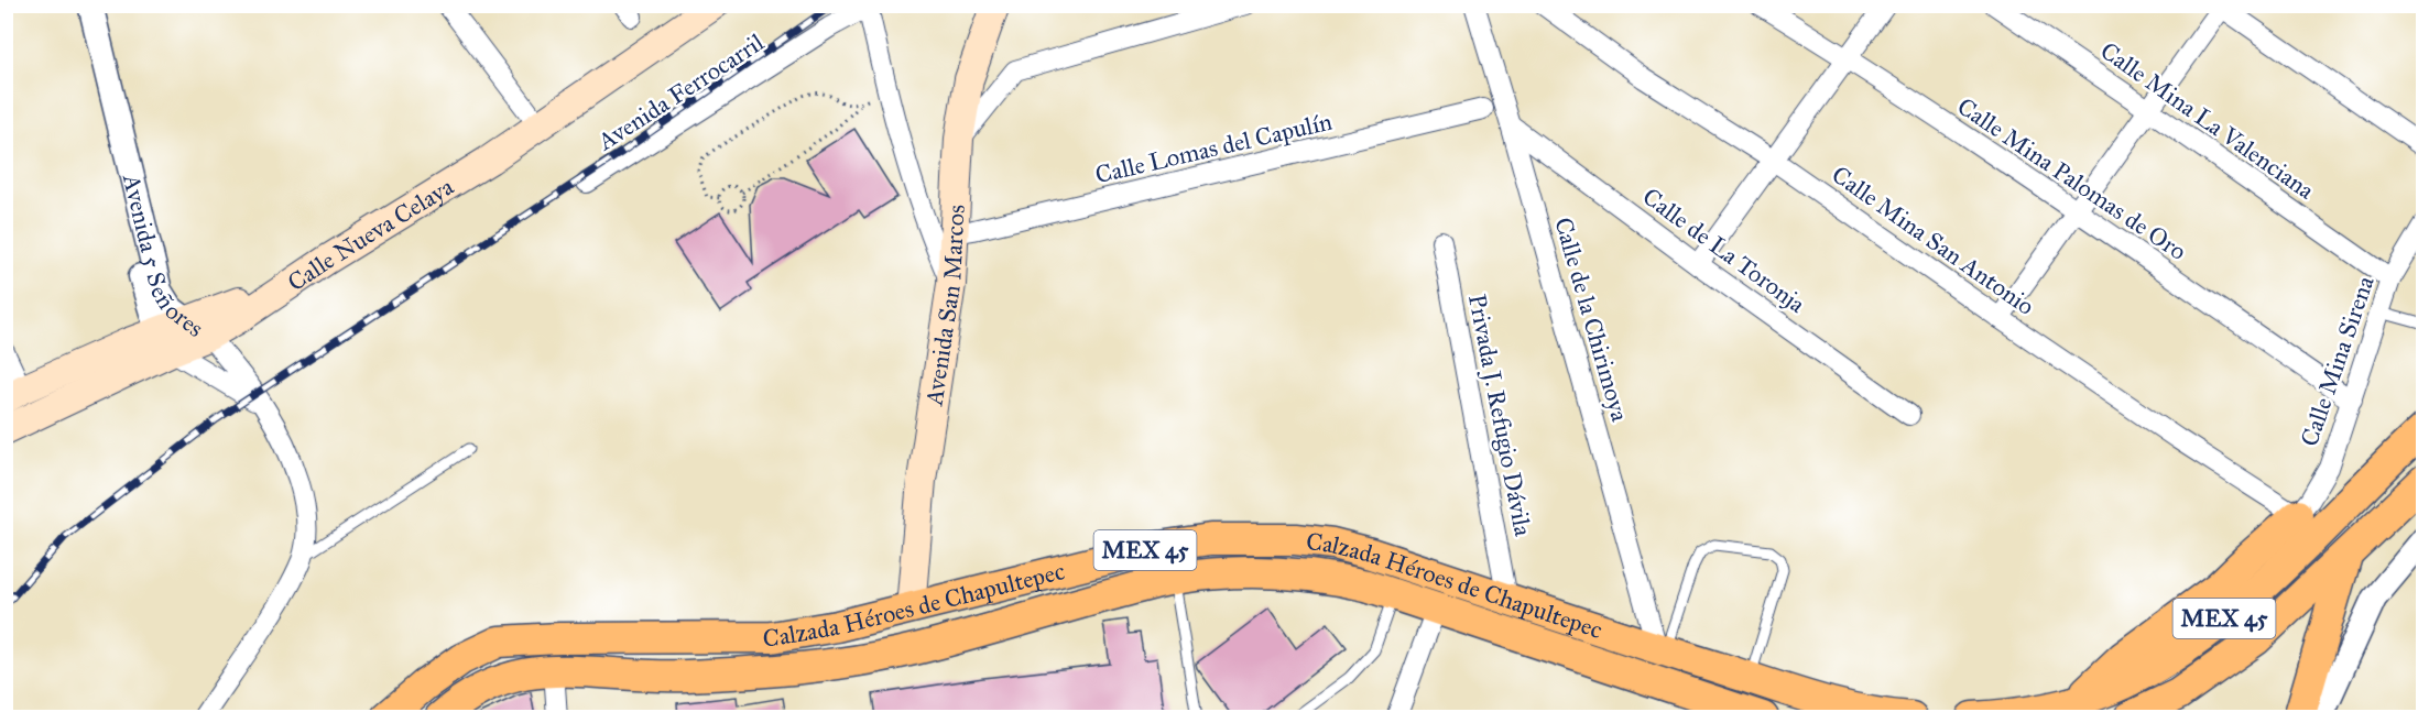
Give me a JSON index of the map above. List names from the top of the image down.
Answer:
{
  "streets": {
    "main road": [
      "Calle Nueva Celaya",
      "Avenida San Marcos",
      "MEX 45",
      "Calzada Héroes de Chapultepec"
    ],
    "street": [
      "Avenida Ferrocarril",
      "Calle Mina La Valenciana",
      "Calle Lomas del Capulín",
      "Calle Mina Palomas de Oro",
      "Calle Mina San Antonio",
      "Avenida 5 Señores",
      "Calle de La Toronja",
      "Calle de la Chirimoya",
      "Calle Mina Sirena",
      "Privada J. Refugio Dávila"
    ]
  },
  "crossings": [
    ["Calle Mina La Valenciana", "Calle Mina Sirena"],
    ["Calle Lomas del Capulín", "Avenida San Marcos"],
    ["Calle Mina Palomas de Oro", "Calle Mina Sirena"],
    ["Calle Nueva Celaya", "Avenida 5 Señores"],
    ["Calle Mina San Antonio", "Calle Mina Sirena"],
    ["Calle de La Toronja", "Calle de la Chirimoya"],
    ["Avenida San Marcos", "Calzada Héroes de Chapultepec"],
    ["Calle de la Chirimoya", "Calzada Héroes de Chapultepec"],
    ["Privada J. Refugio Dávila", "Calzada Héroes de Chapultepec"]
  ]
}
